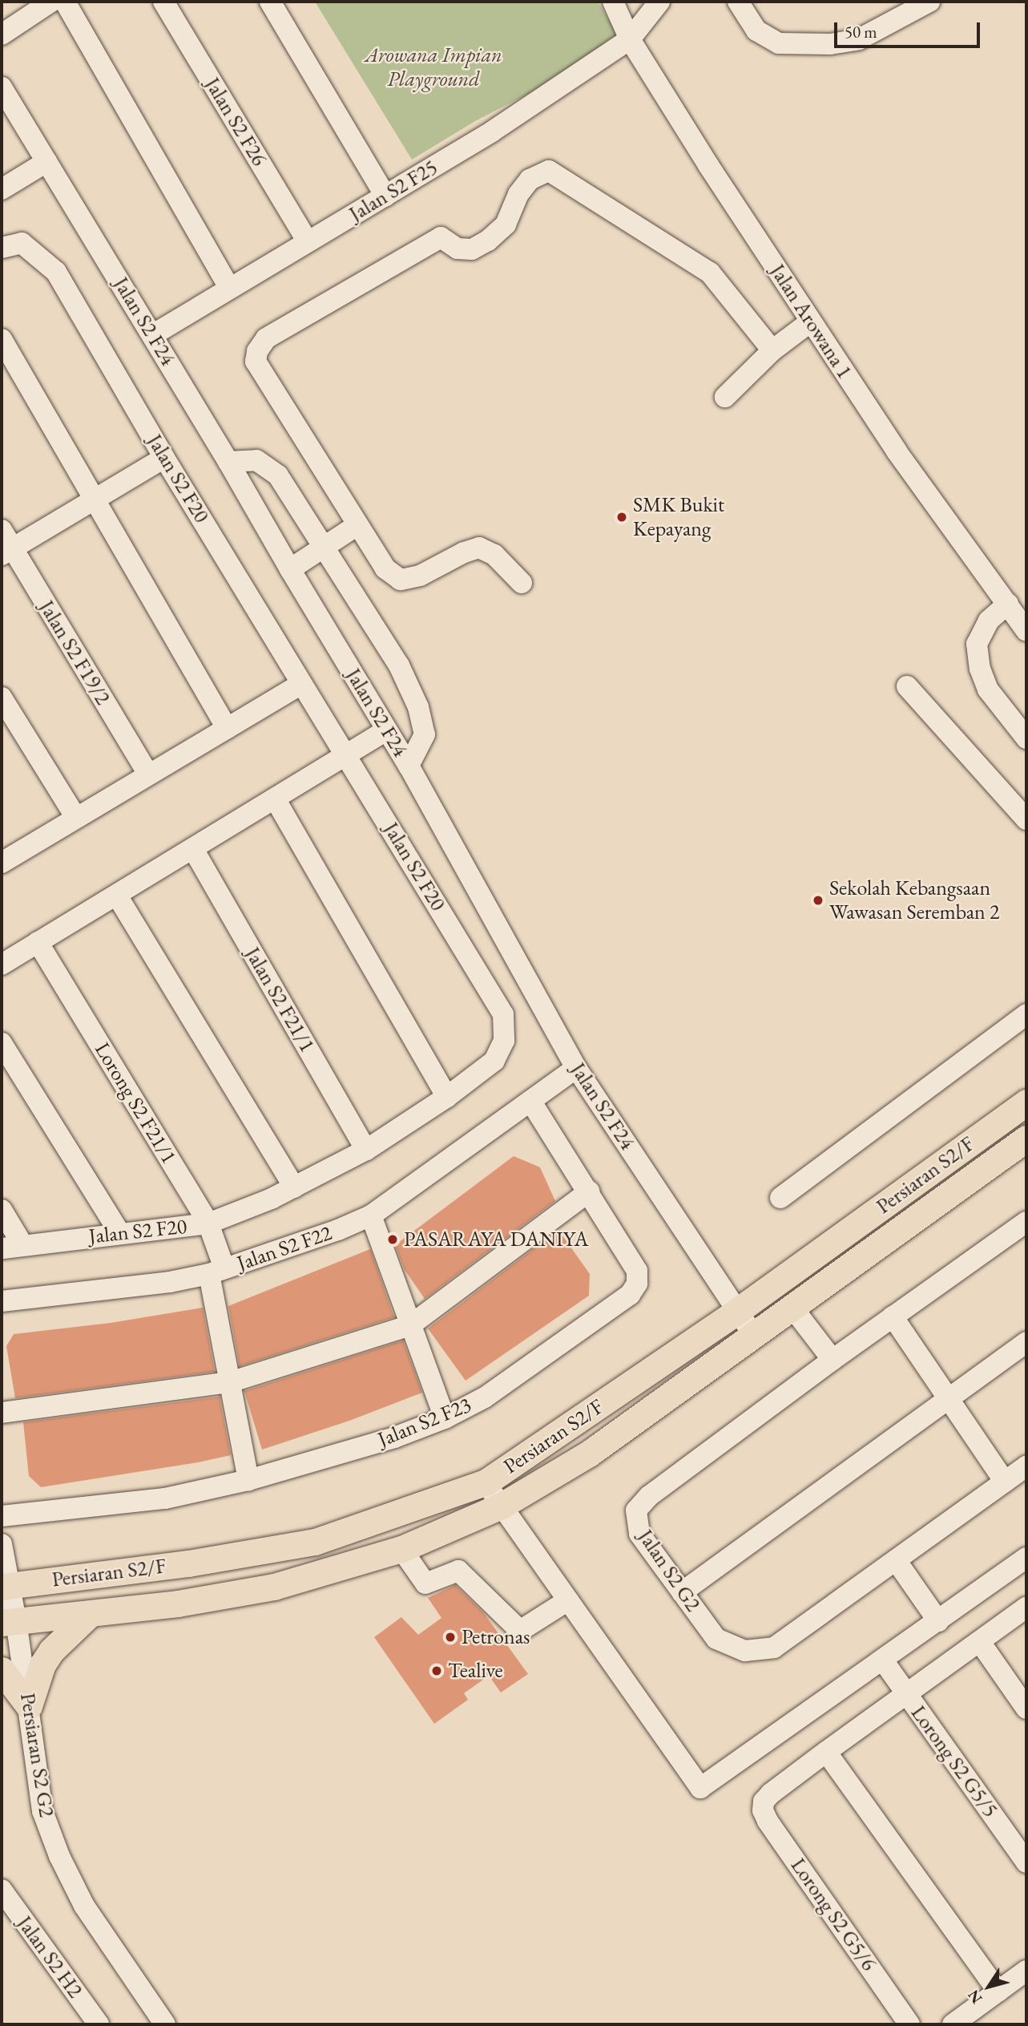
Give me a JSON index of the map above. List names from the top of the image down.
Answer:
{
  "streets": {
    "main road": ["Persiaran S2/F"],
    "street": [
      "Jalan S2 F26",
      "Jalan S2 F25",
      "Jalan S2 F24",
      "Jalan Arowana 1",
      "Jalan S2 F20",
      "Jalan S2 F19/2",
      "Jalan S2 F21/1",
      "Lorong S2 F21/1",
      "Jalan S2 F22",
      "Jalan S2 F23",
      "Jalan S2 G2",
      "Persiaran S2 G2",
      "Lorong S2 G5/5",
      "Lorong S2 G5/6",
      "Jalan S2 H2"
    ]
  },
  "crossings": [
    ["Jalan S2 F26", "Jalan S2 F25"],
    ["Jalan S2 F25", "Jalan S2 F24"],
    ["Jalan S2 F25", "Jalan Arowana 1"],
    ["Jalan S2 F24", "Persiaran S2/F"],
    ["Jalan S2 F24", "Jalan S2 F22"],
    ["Jalan S2 F20", "Jalan S2 F21/1"],
    ["Jalan S2 F20", "Lorong S2 F21/1"],
    ["Lorong S2 F21/1", "Jalan S2 F22"],
    ["Lorong S2 F21/1", "Jalan S2 F23"],
    ["Persiaran S2/F", "Persiaran S2 G2"],
    ["Jalan S2 F22", "Jalan S2 F23"]
  ],
  "parks": ["Arowana Impian Playground"],
  "places": [
    "SMK Bukit Kepayang",
    "Sekolah Kebangsaan Wawasan Seremban 2",
    "PASARAYA DANIYA",
    "Petronas",
    "Tealive"
  ],
  "scale_bar": "50 m",
  "north": "bottom left"
}
